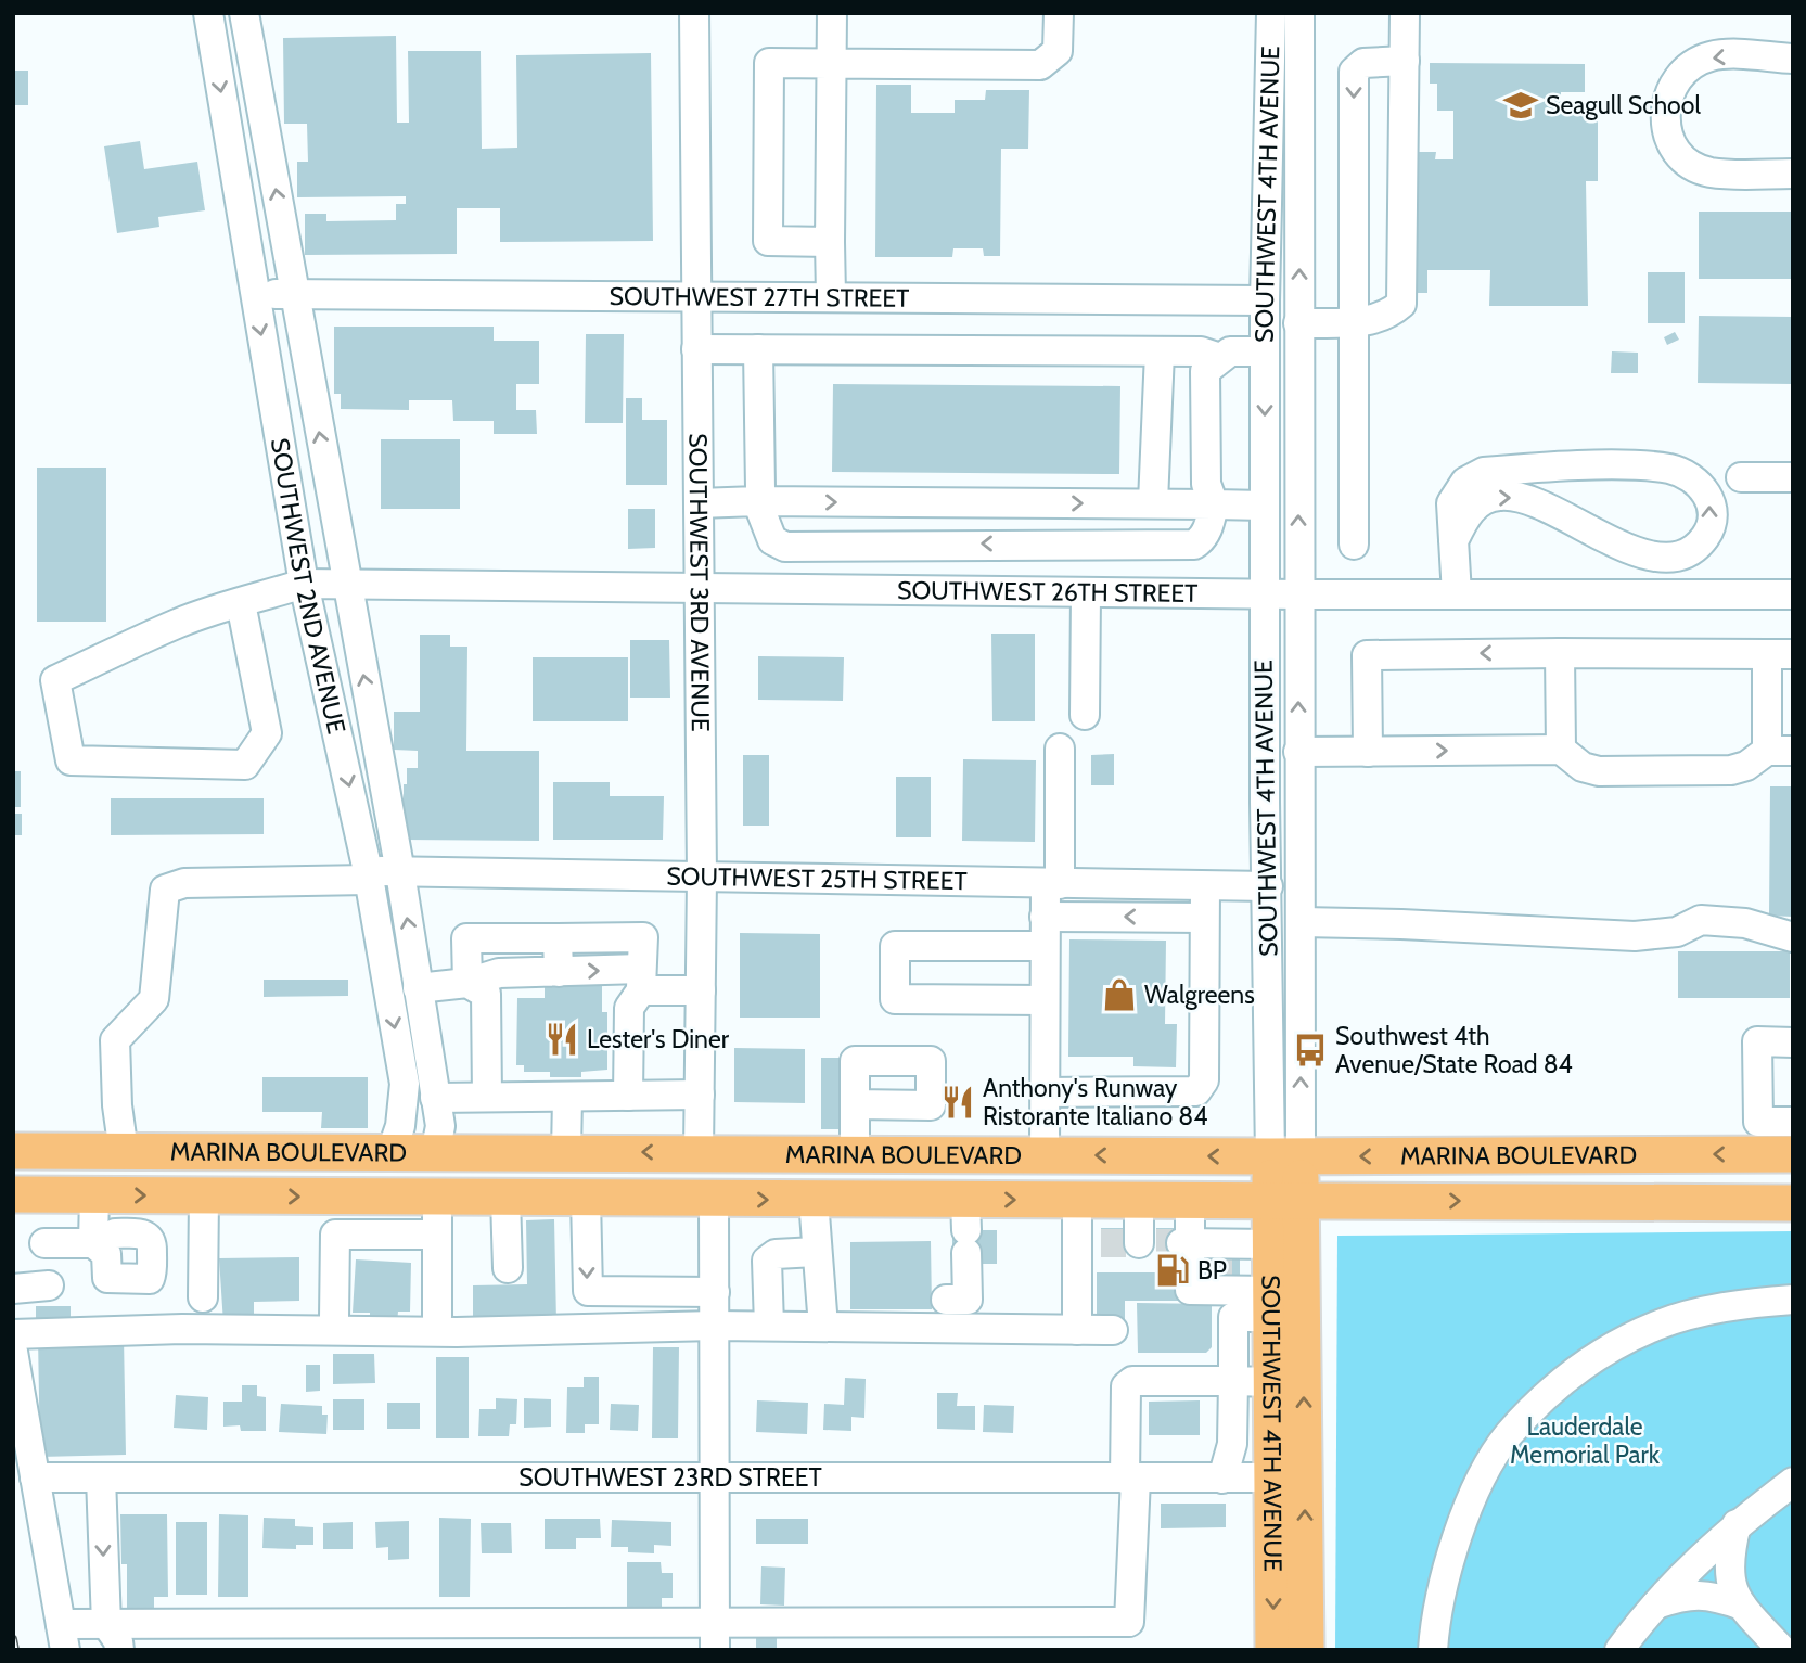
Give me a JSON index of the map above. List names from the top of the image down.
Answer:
{
  "streets": {
    "main road": ["SOUTHWEST 4TH AVENUE", "MARINA BOULEVARD"],
    "street": [
      "SOUTHWEST 27TH STREET",
      "SOUTHWEST 3RD AVENUE",
      "SOUTHWEST 2ND AVENUE",
      "SOUTHWEST 26TH STREET",
      "SOUTHWEST 25TH STREET",
      "SOUTHWEST 23RD STREET"
    ]
  },
  "crossings": [
    ["SOUTHWEST 4TH AVENUE", "SOUTHWEST 27TH STREET"],
    ["SOUTHWEST 4TH AVENUE", "SOUTHWEST 26TH STREET"],
    ["SOUTHWEST 4TH AVENUE", "SOUTHWEST 25TH STREET"],
    ["SOUTHWEST 4TH AVENUE", "MARINA BOULEVARD"],
    ["SOUTHWEST 4TH AVENUE", "SOUTHWEST 23RD STREET"],
    ["SOUTHWEST 27TH STREET", "SOUTHWEST 3RD AVENUE"],
    ["SOUTHWEST 27TH STREET", "SOUTHWEST 2ND AVENUE"],
    ["SOUTHWEST 3RD AVENUE", "SOUTHWEST 26TH STREET"],
    ["SOUTHWEST 3RD AVENUE", "SOUTHWEST 25TH STREET"],
    ["SOUTHWEST 3RD AVENUE", "MARINA BOULEVARD"],
    ["SOUTHWEST 2ND AVENUE", "SOUTHWEST 26TH STREET"],
    ["SOUTHWEST 2ND AVENUE", "SOUTHWEST 25TH STREET"],
    ["SOUTHWEST 2ND AVENUE", "MARINA BOULEVARD"],
    ["SOUTHWEST 25TH STREET", "MARINA BOULEVARD"]
  ],
  "parks": ["Lauderdale Memorial Park"],
  "places": {
    "school or university": ["Seagull School"],
    "shop": ["Walgreens"],
    "restaurant": ["Lester's Diner", "Anthony's Runway Ristorante Italiano 84"],
    "bus stop": ["Southwest 4th Avenue/State Road 84"],
    "fuel station": ["BP"]
  }
}
